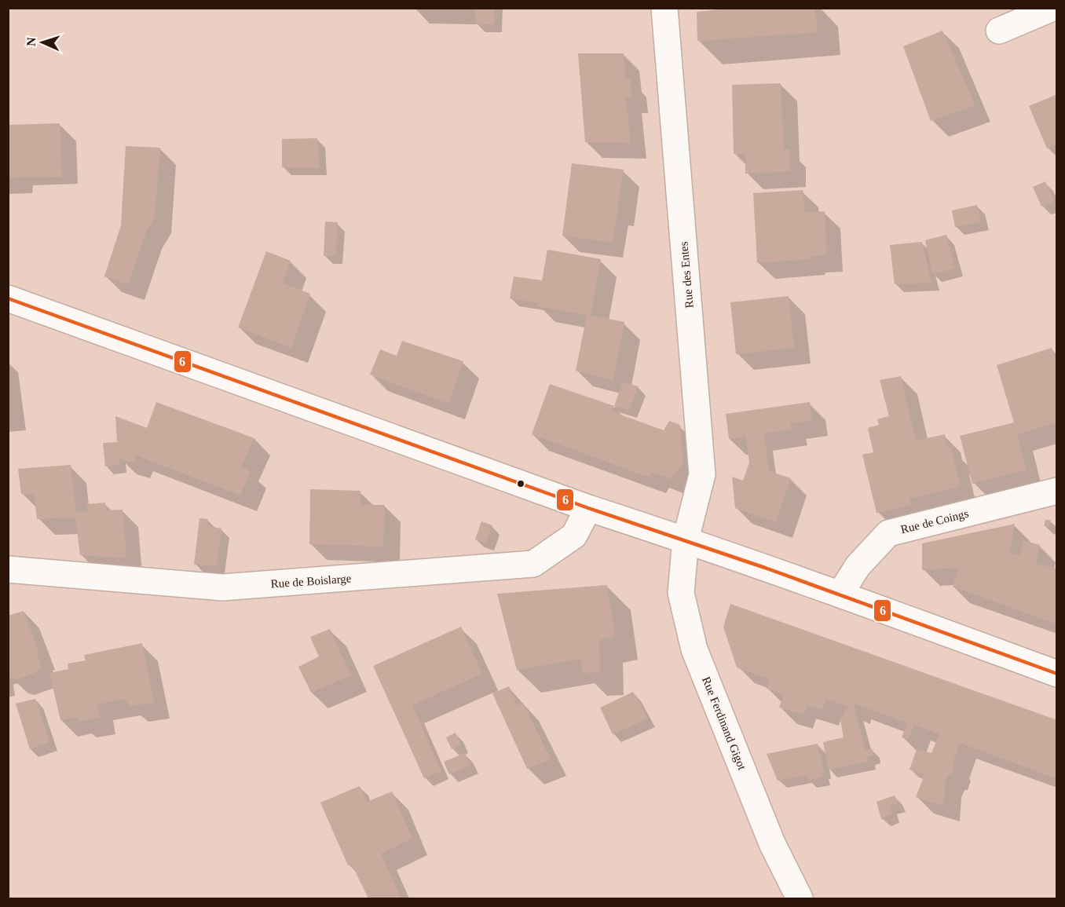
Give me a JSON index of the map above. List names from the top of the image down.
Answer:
{
  "streets": {
    "street": [
      "Rue des Entes",
      "Rue de Coings",
      "Rue de Boislarge",
      "Rue Ferdinand Gigot"
    ]
  },
  "crossings": [
    ["Rue des Entes", "Rue Ferdinand Gigot"]
  ],
  "lines": ["transit line 6"],
  "north": "left"
}
